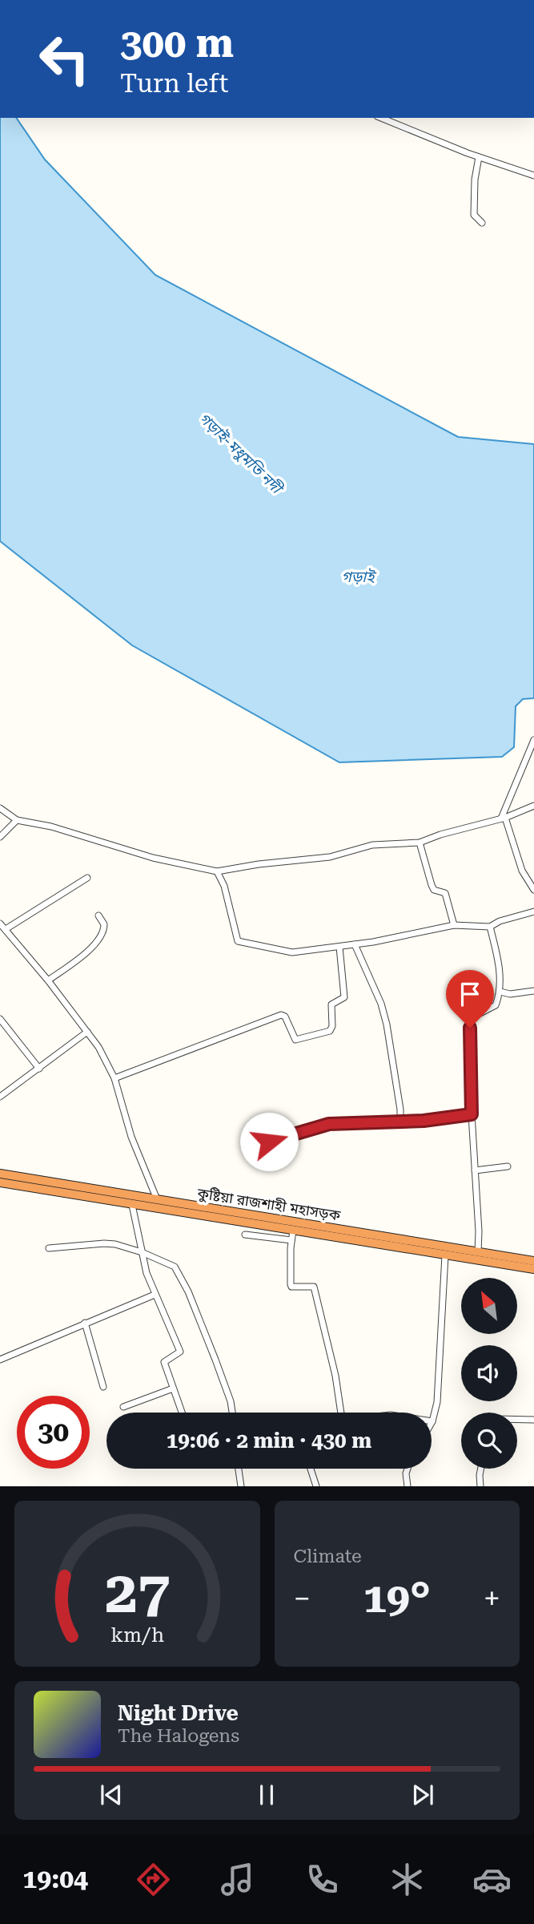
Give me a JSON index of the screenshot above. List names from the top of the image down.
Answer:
{
  "streets": {
    "highway": ["কুষ্টিয়া রাজশাহী মহাসড়ক"]
  },
  "water": ["গড়াই-মধুমতি নদী", "গড়াই"],
  "north": "top left",
  "page": {
    "turn": ["300 m", "Turn left"],
    "limit": "30",
    "trip": "19:06 · 2 min · 430 m",
    "tile": "Climate",
    "heat": ["−", "19°", "+"],
    "song": ["Night Drive", "The Halogens"],
    "tabs": "19:04",
    "gauge": ["27", "km/h"]
  }
}
